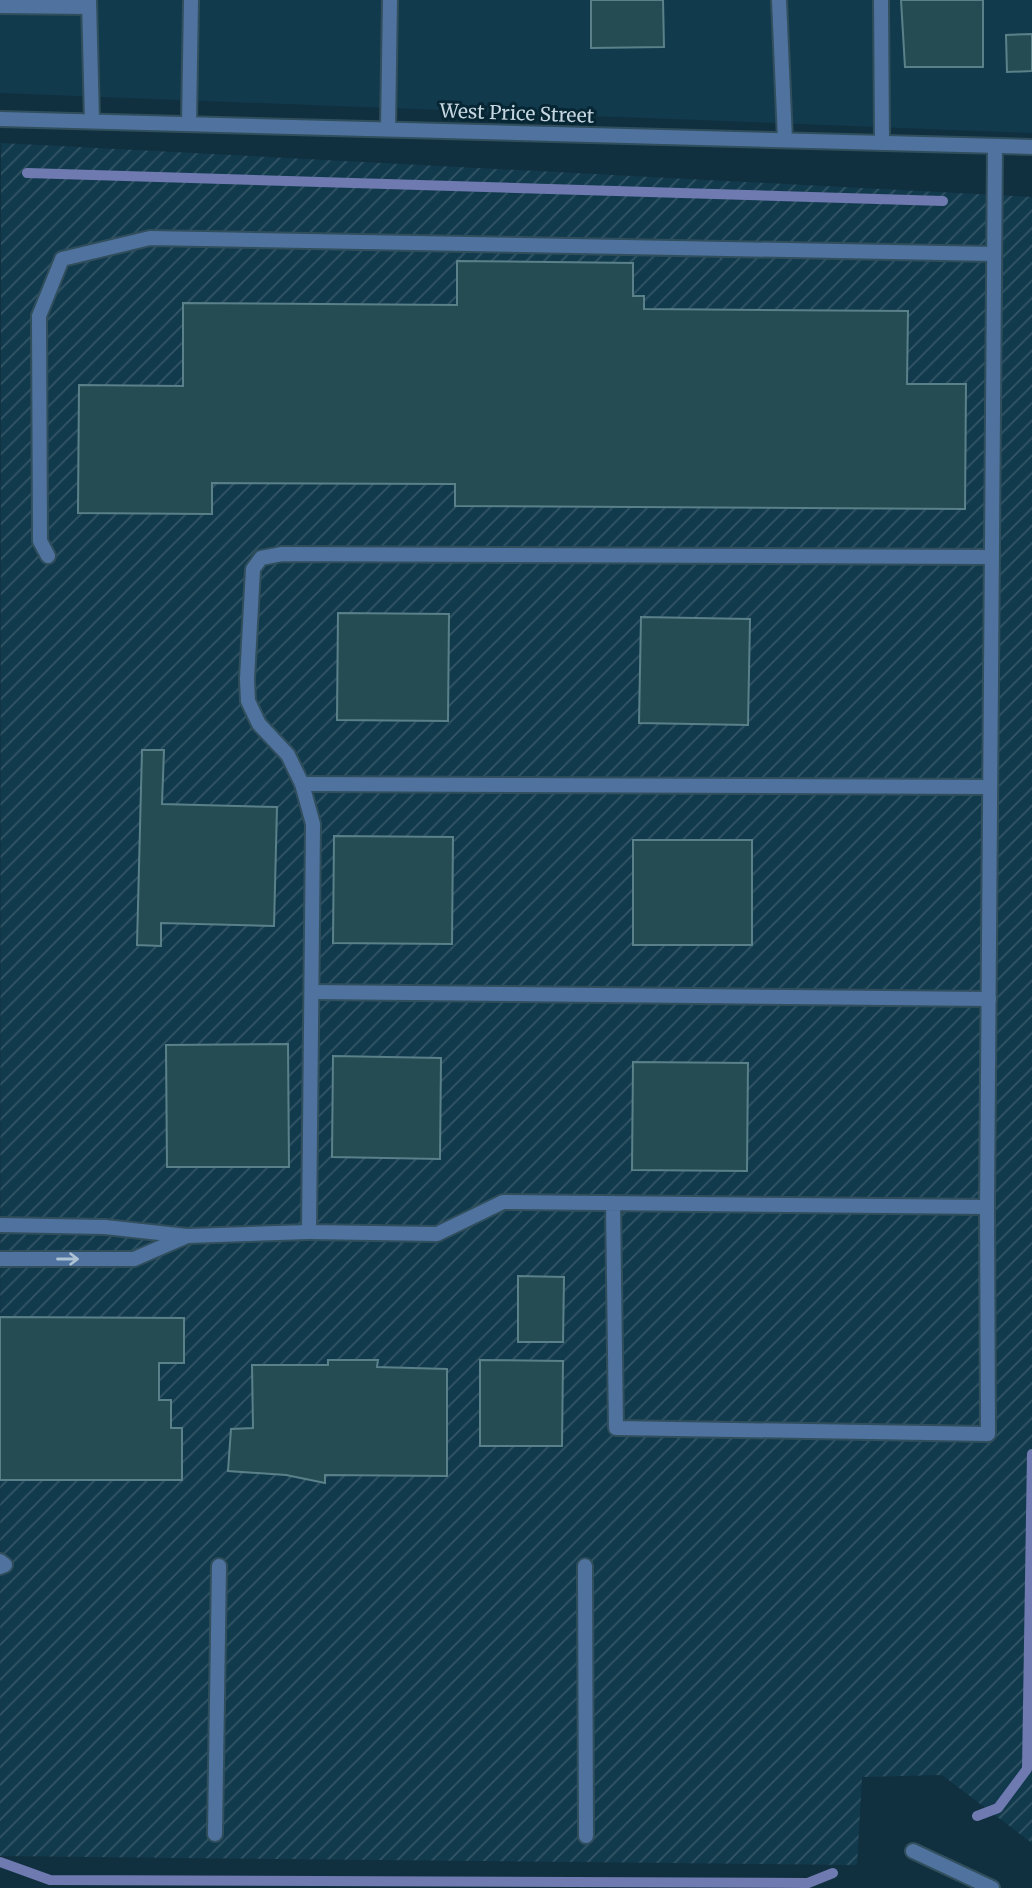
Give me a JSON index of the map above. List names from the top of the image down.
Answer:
{
  "streets": {
    "street": ["West Price Street"]
  }
}
